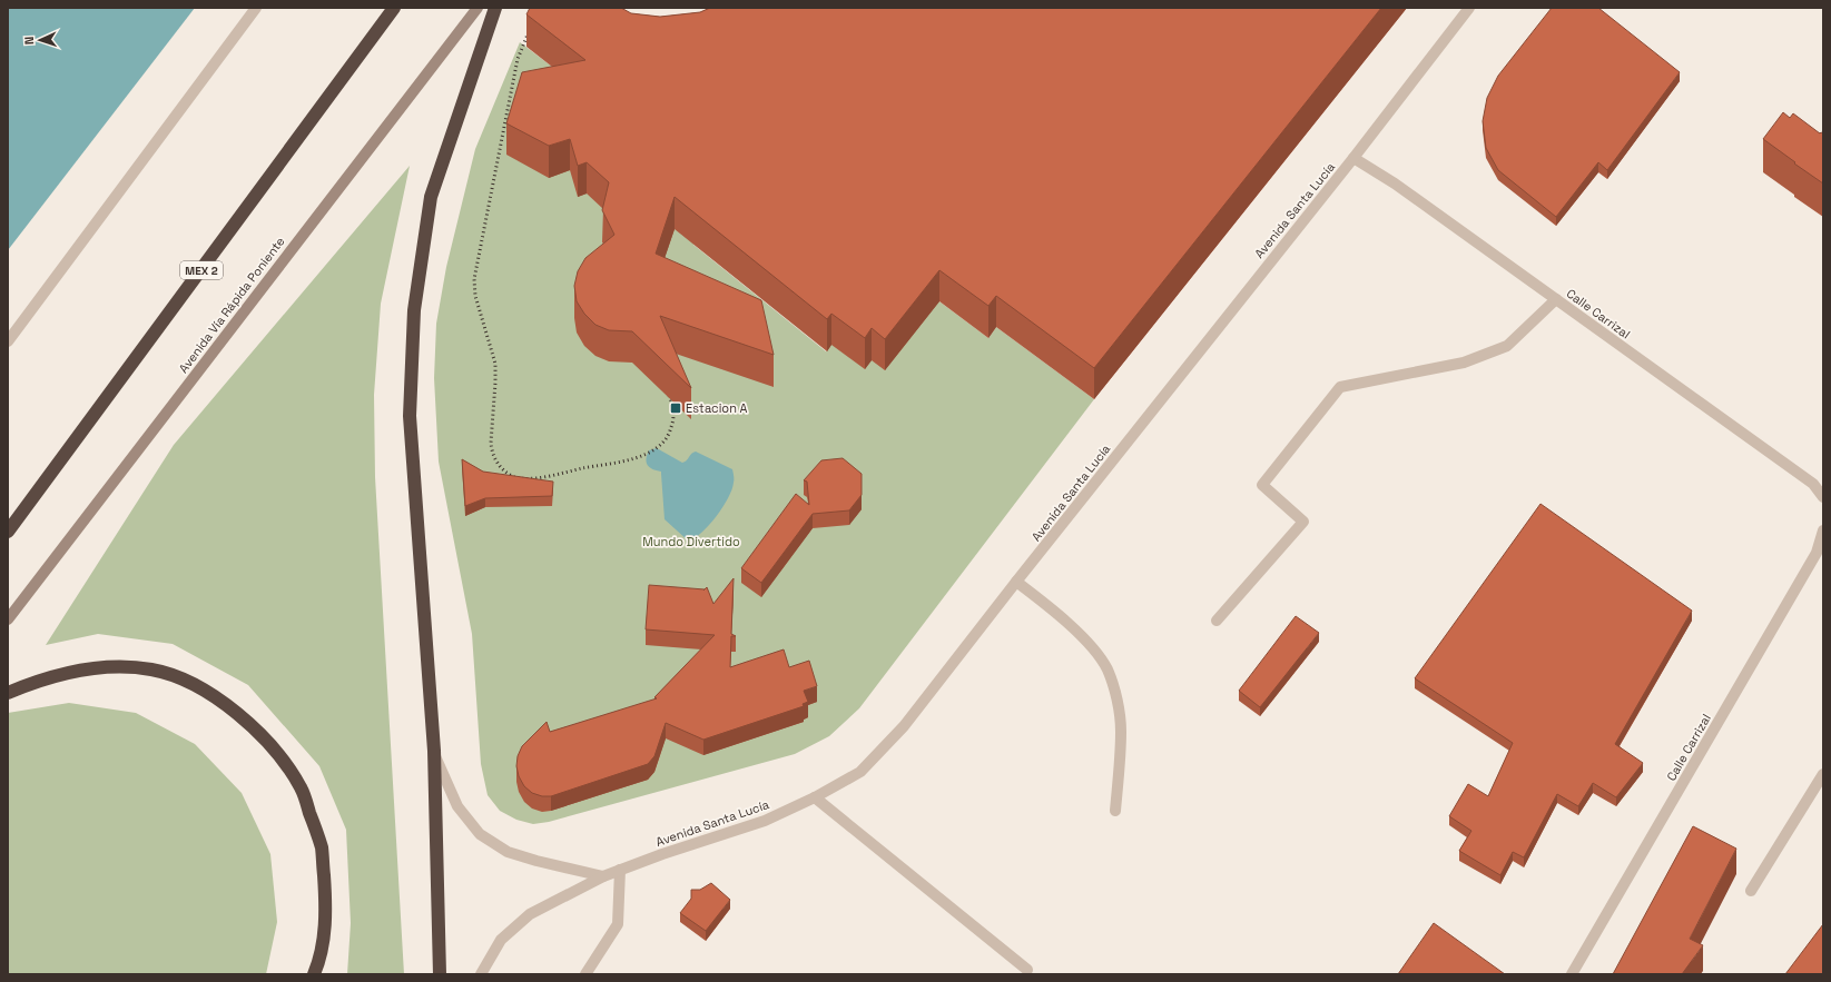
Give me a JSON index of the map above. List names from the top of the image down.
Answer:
{
  "streets": {
    "highway": ["MEX 2"],
    "main road": ["Avenida Vía Rápida Poniente"],
    "street": ["Avenida Santa Lucía", "Calle Carrizal"]
  },
  "crossings": [
    ["Avenida Santa Lucía", "Calle Carrizal"]
  ],
  "parks": ["Mundo Divertido"],
  "places": {
    "transit": ["Estacion A"]
  },
  "north": "left"
}
